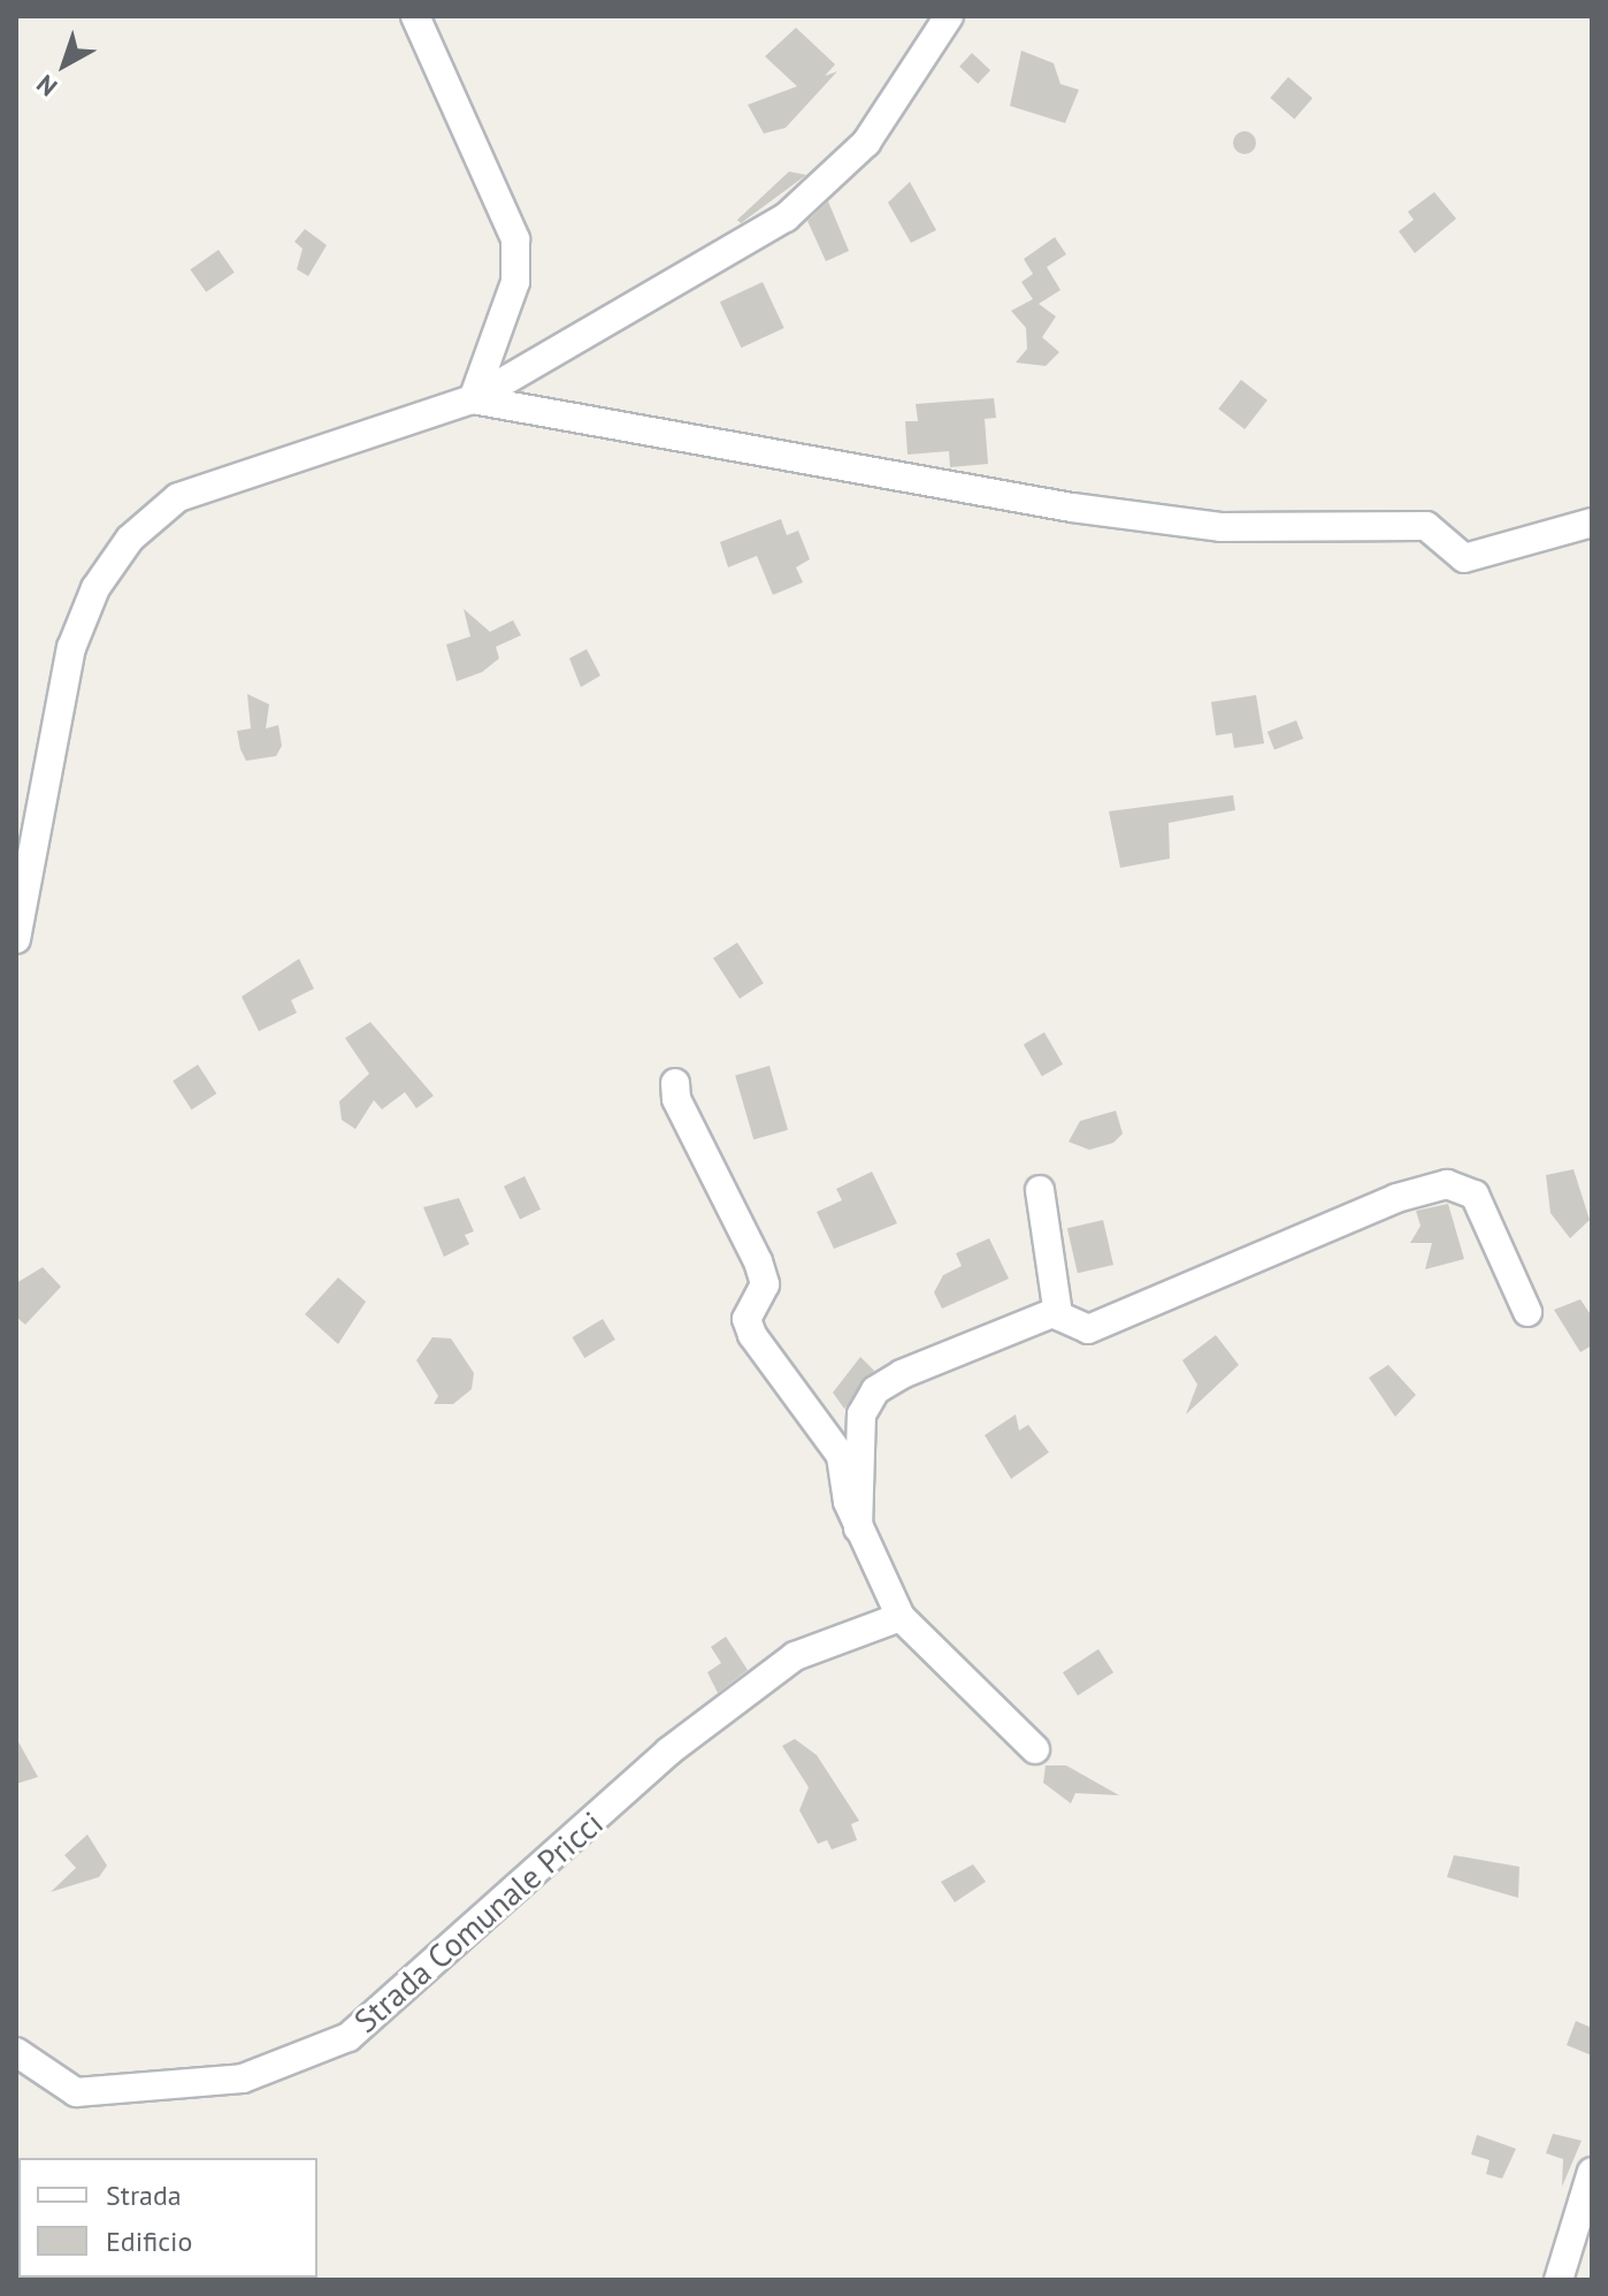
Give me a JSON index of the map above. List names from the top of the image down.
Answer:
{
  "streets": {
    "street": ["Strada Comunale Pricci"]
  },
  "legend": ["Strada", "Edificio"],
  "north": "bottom left"
}
